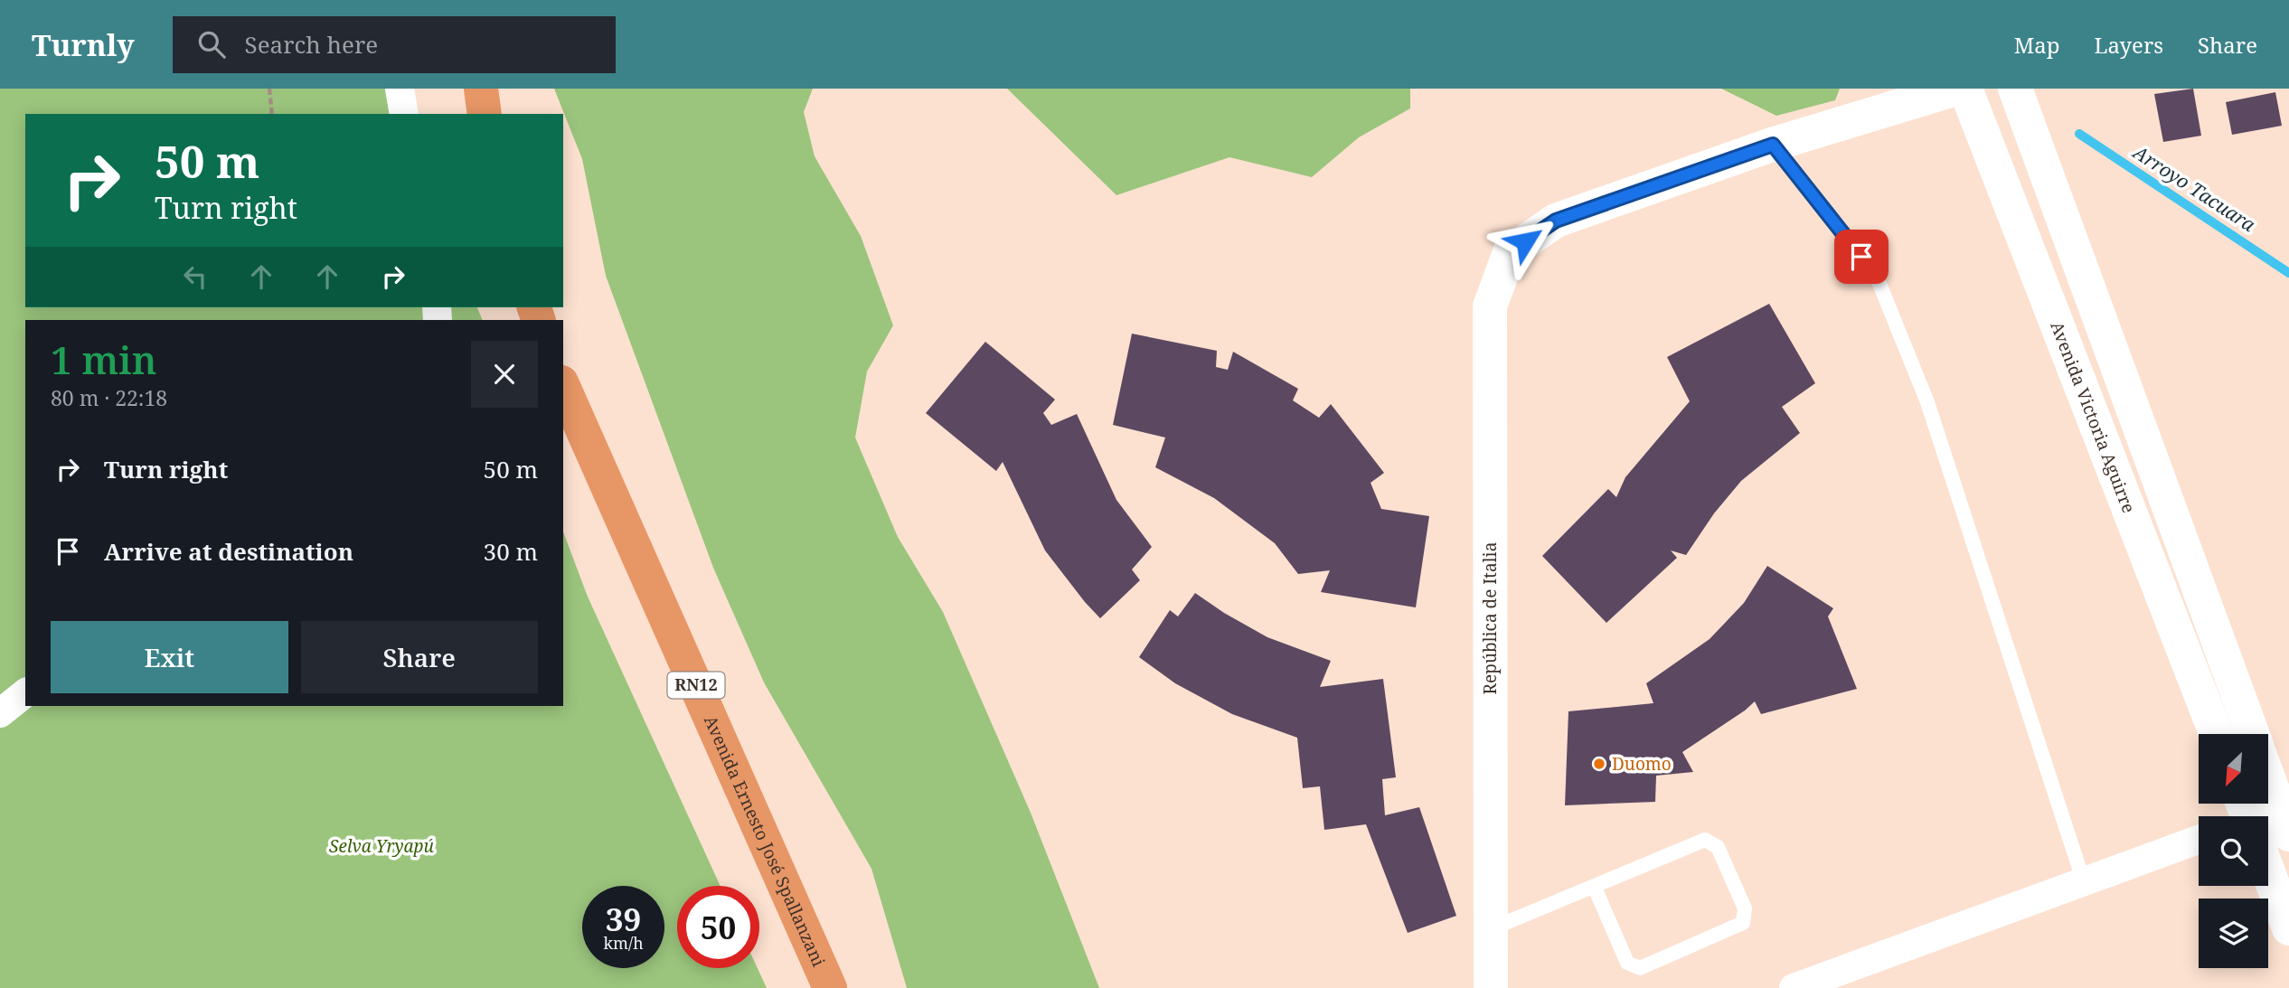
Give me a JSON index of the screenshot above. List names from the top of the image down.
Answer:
{
  "streets": {
    "highway": ["RN12", "Avenida Ernesto José Spallanzani"],
    "main road": ["Avenida Victoria Aguirre", "República de Italia"]
  },
  "water": ["Arroyo Tacuara"],
  "parks": ["Selva Yryapú"],
  "places": ["Duomo"],
  "north": "bottom left",
  "page": {
    "header": "Turnly",
    "search": "Search here",
    "nav": ["Map", "Layers", "Share"],
    "turn": ["50 m", "Turn right"],
    "heading": ["1 min", "80 m · 22:18"],
    "list": [
      {
        "name": "Turn right",
        "value": "50 m"
      },
      {
        "name": "Arrive at destination",
        "value": "30 m"
      }
    ],
    "buttons": ["Exit", "Share"],
    "speed": "39 km/h",
    "limit": "50"
  }
}
